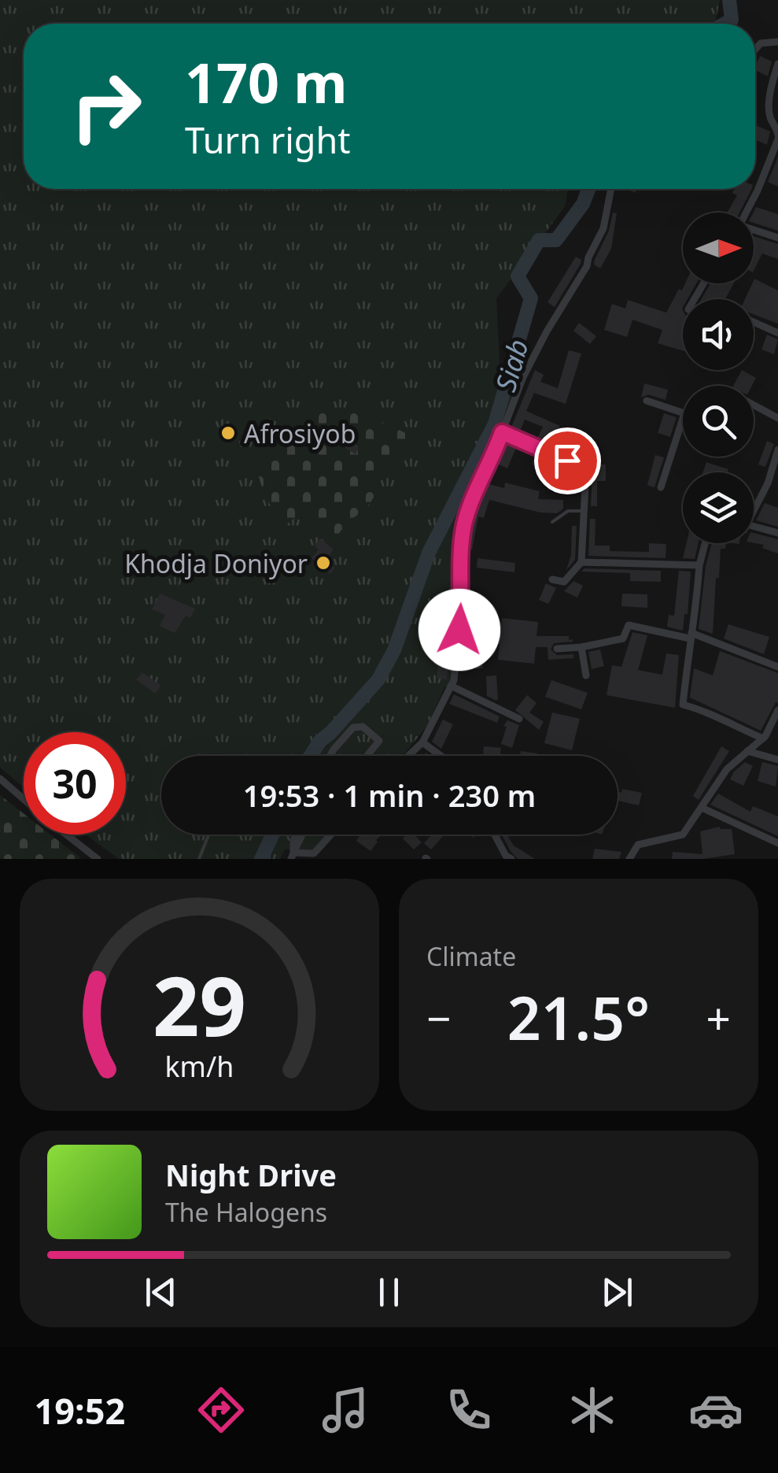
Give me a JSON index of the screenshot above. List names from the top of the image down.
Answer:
{
  "water": ["Siab"],
  "places": ["Afrosiyob", "Khodja Doniyor"],
  "north": "right",
  "page": {
    "turn": ["170 m", "Turn right"],
    "limit": "30",
    "trip": "19:53 · 1 min · 230 m",
    "tile": "Climate",
    "heat": ["−", "21.5°", "+"],
    "song": ["Night Drive", "The Halogens"],
    "tabs": "19:52",
    "gauge": ["29", "km/h"]
  }
}
